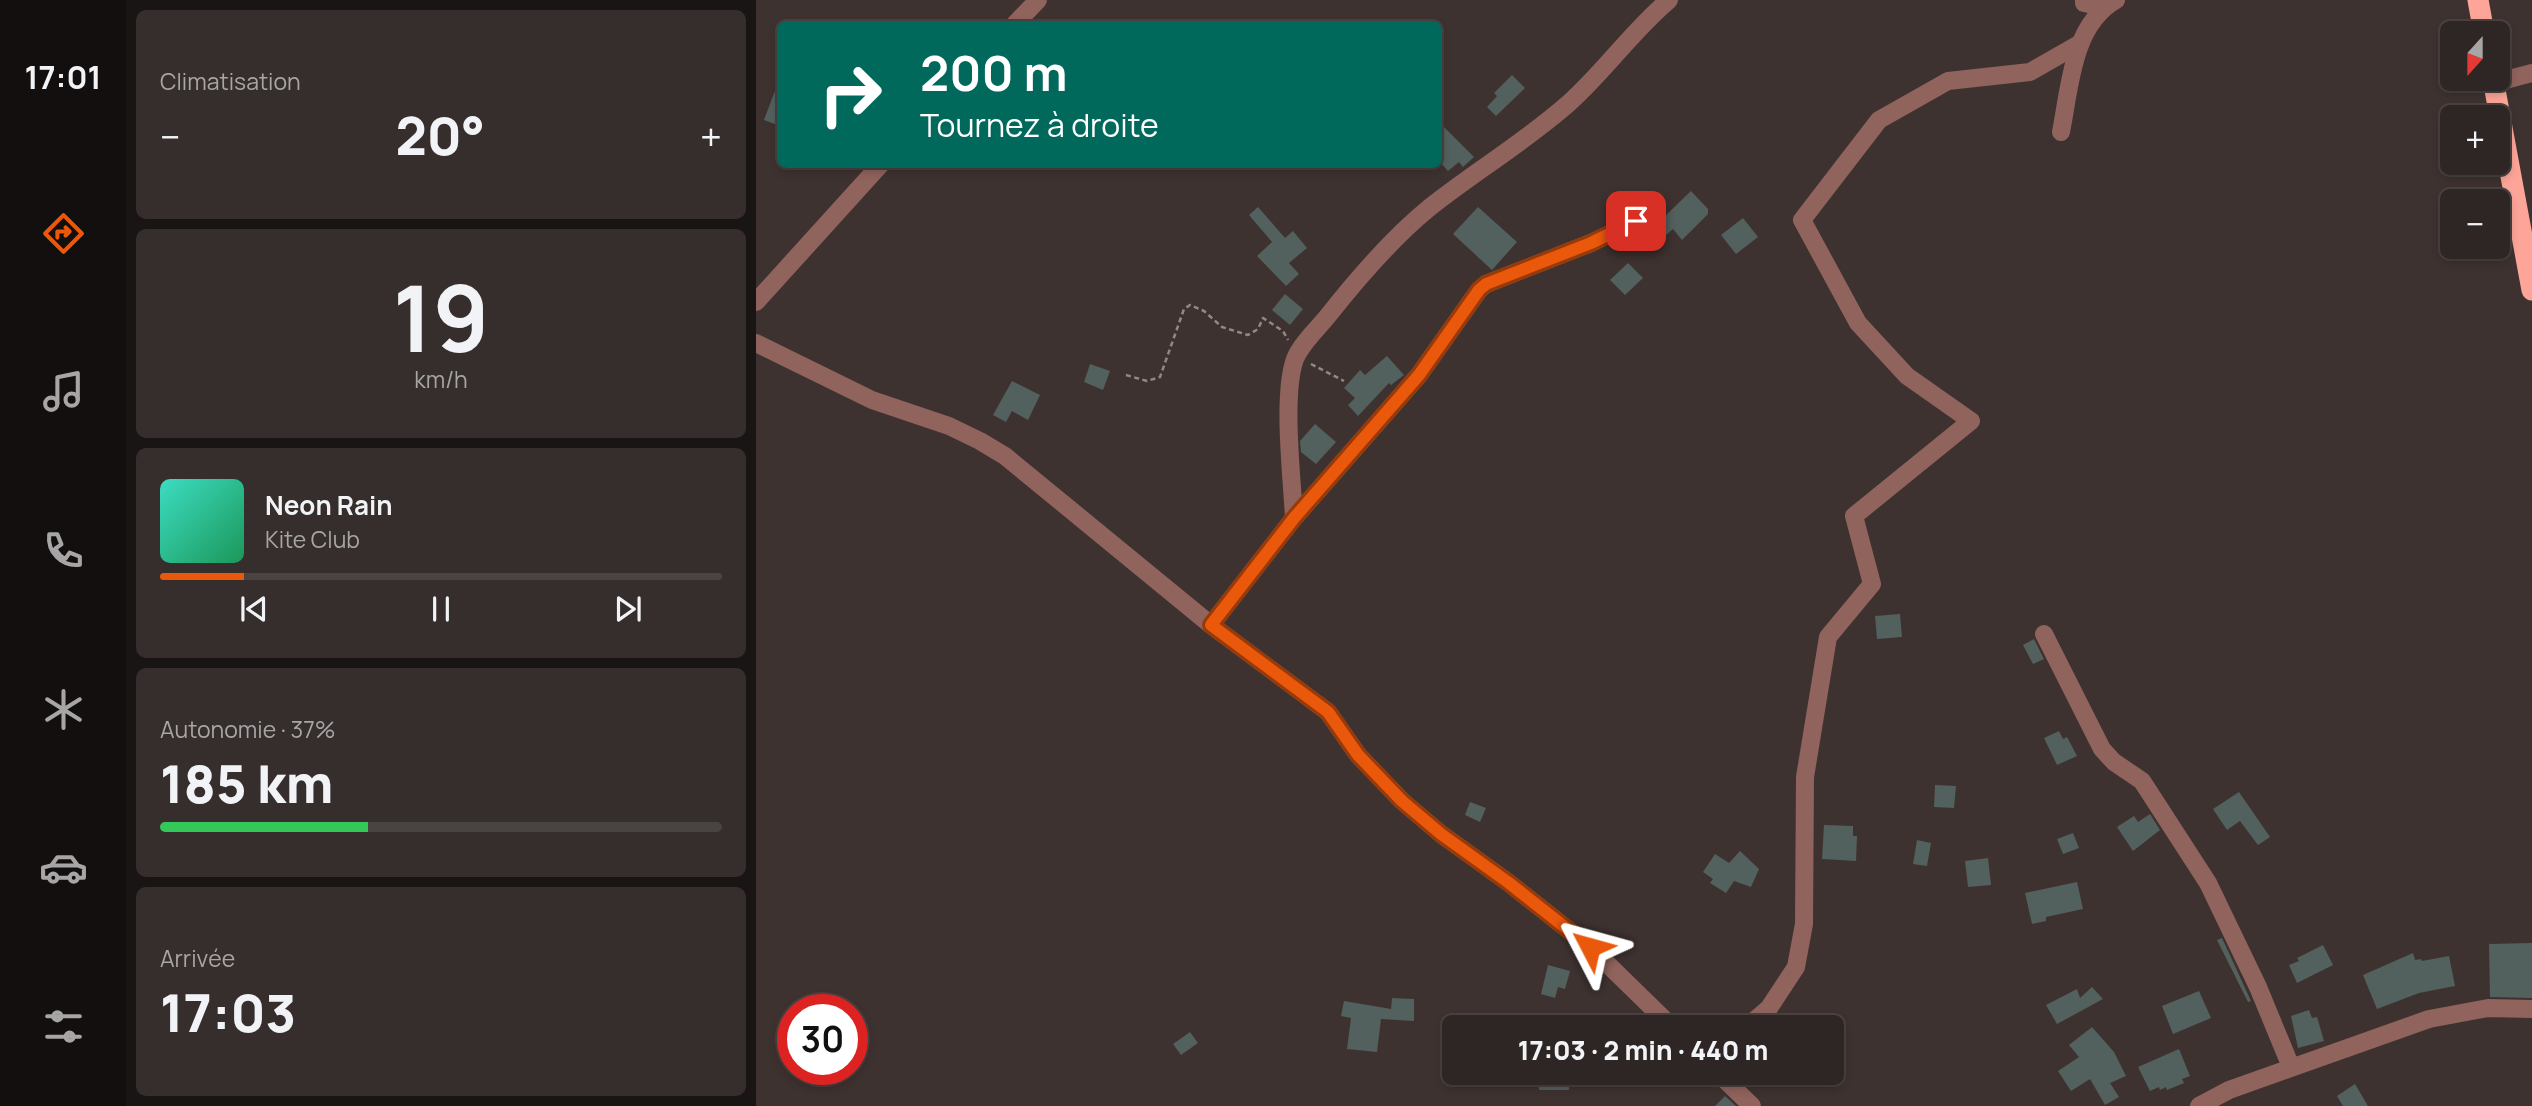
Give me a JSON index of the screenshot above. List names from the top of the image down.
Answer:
{
  "north": "bottom",
  "page": {
    "tabs": "17:01",
    "tile": [
      "Climatisation",
      ["19", "km/h"],
      ["Autonomie · 37%", "185 km"],
      ["Arrivée", "17:03"]
    ],
    "map_buttons": ["+", "−"],
    "turn": ["200 m", "Tournez à droite"],
    "heat": ["−", "20°", "+"],
    "song": ["Neon Rain", "Kite Club"],
    "limit": "30",
    "trip": "17:03 · 2 min · 440 m"
  }
}
